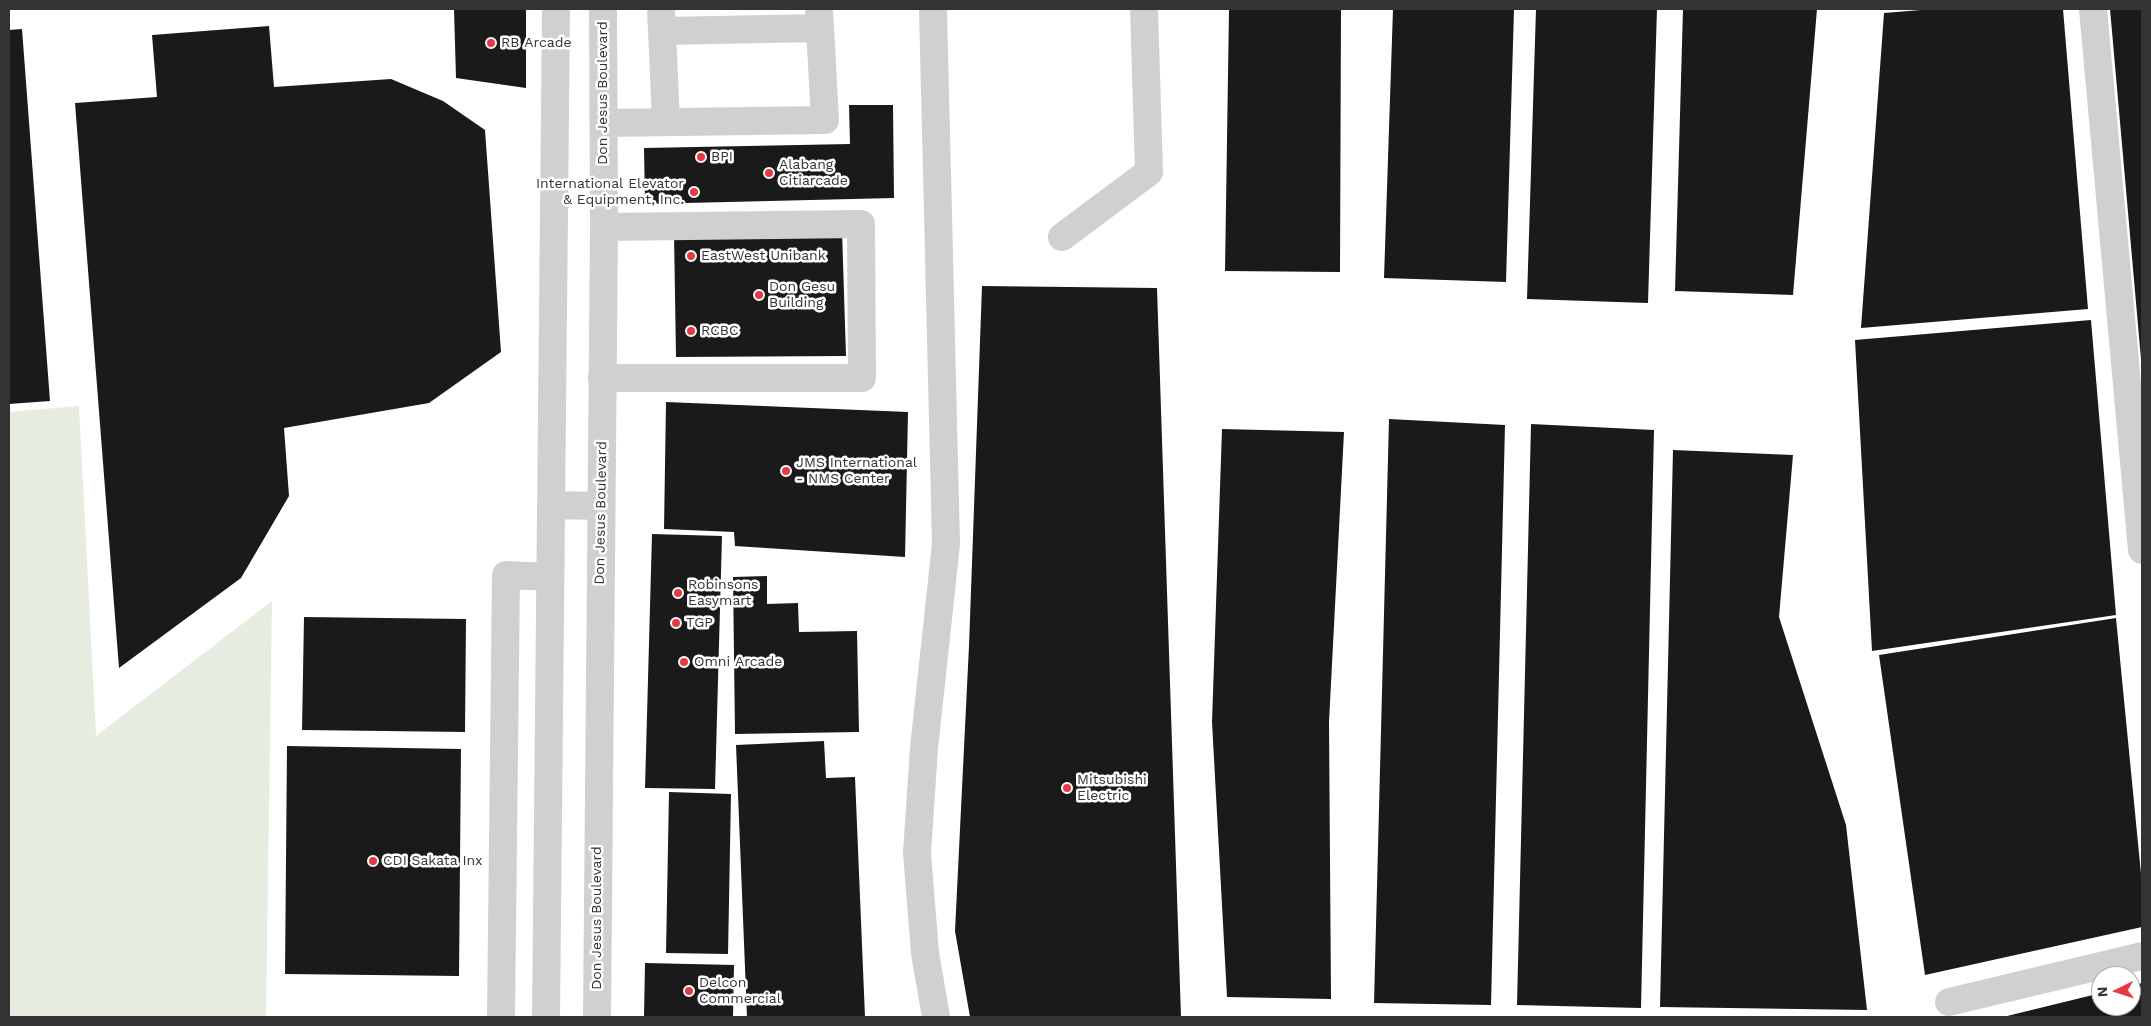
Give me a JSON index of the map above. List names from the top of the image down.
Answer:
{
  "streets": {
    "street": ["Don Jesus Boulevard"]
  },
  "places": [
    "RB Arcade",
    "BPI",
    "Alabang Citiarcade",
    "International Elevator & Equipment, Inc.",
    "EastWest Unibank",
    "Don Gesu Building",
    "RCBC",
    "JMS International - NMS Center",
    "Robinsons Easymart",
    "TGP",
    "Omni Arcade",
    "Mitsubishi Electric",
    "CDI Sakata Inx",
    "Delcon Commercial"
  ],
  "north": "left"
}
